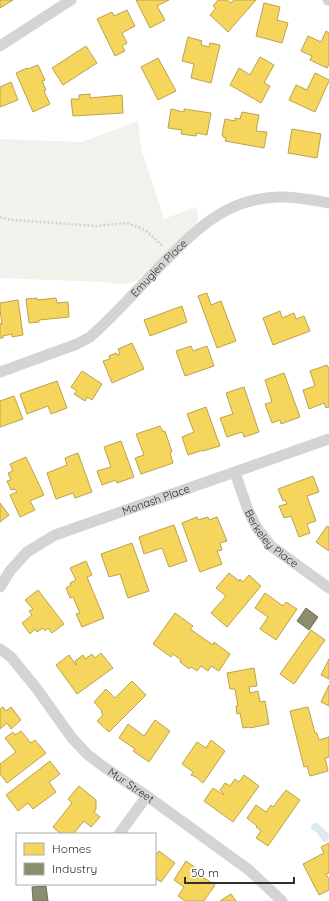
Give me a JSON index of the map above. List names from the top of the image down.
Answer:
{
  "streets": {
    "street": [
      "Emuglen Place",
      "Monash Place",
      "Berkeley Place",
      "Mur Street"
    ]
  },
  "crossings": [
    ["Monash Place", "Berkeley Place"]
  ],
  "legend": ["Homes", "Industry"],
  "scale_bar": "50 m"
}
